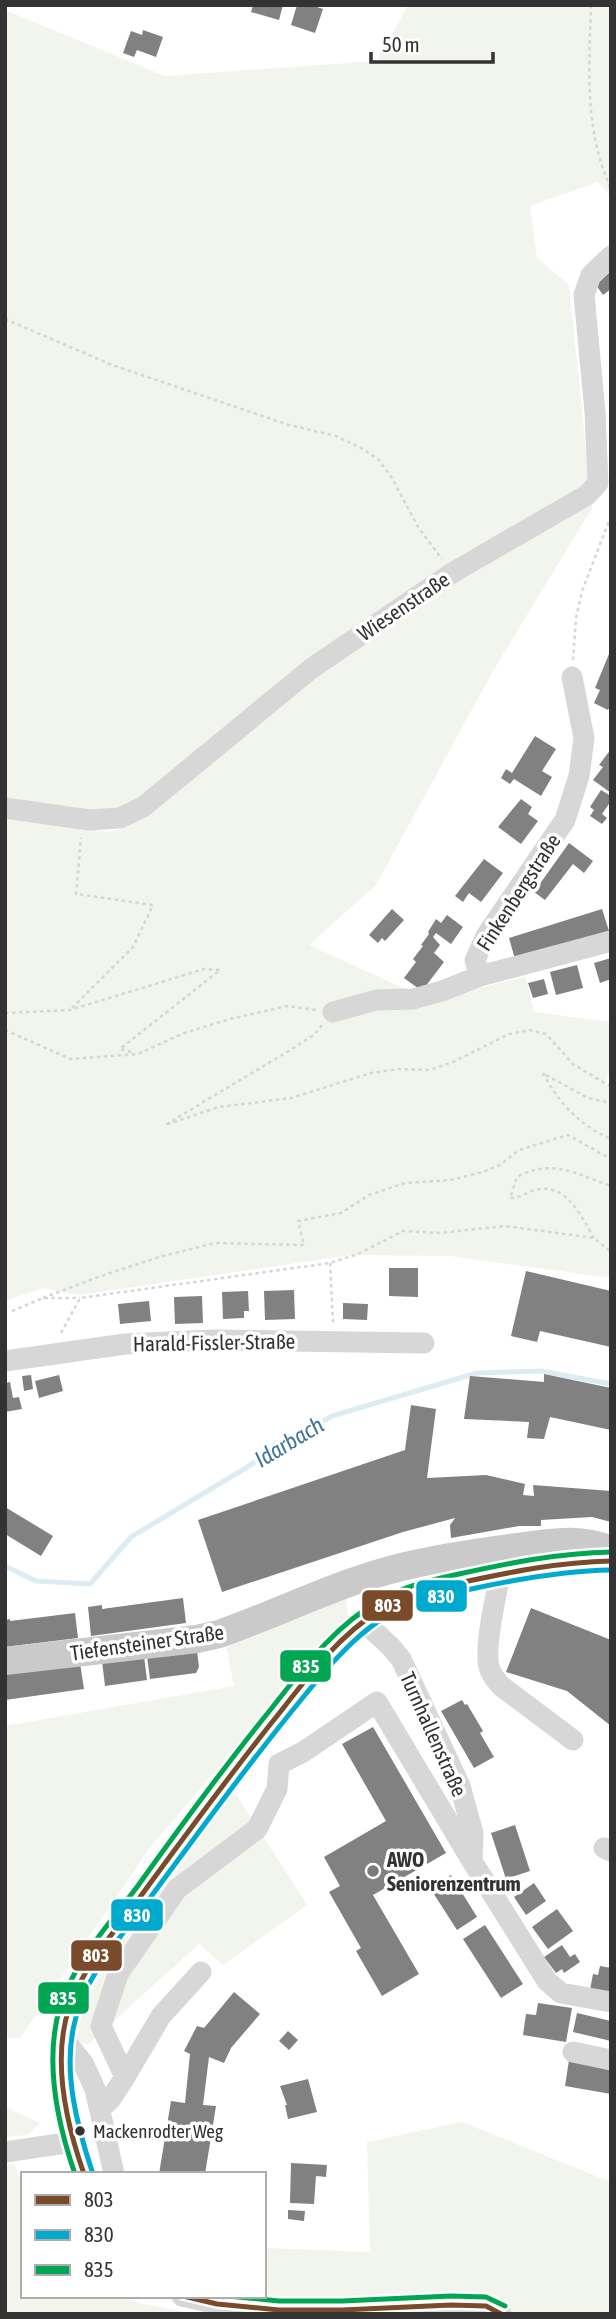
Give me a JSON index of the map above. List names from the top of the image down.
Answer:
{
  "streets": {
    "main road": ["Tiefensteiner Straße"],
    "street": [
      "Wiesenstraße",
      "Finkenbergstraße",
      "Harald-Fissler-Straße",
      "Turnhallenstraße"
    ]
  },
  "water": ["Idarbach"],
  "places": ["AWO Seniorenzentrum", "Mackenrodter Weg"],
  "lines": ["transit line 835", "transit line 803", "transit line 830"],
  "legend": ["803", "830", "835"],
  "scale_bar": "50 m"
}
